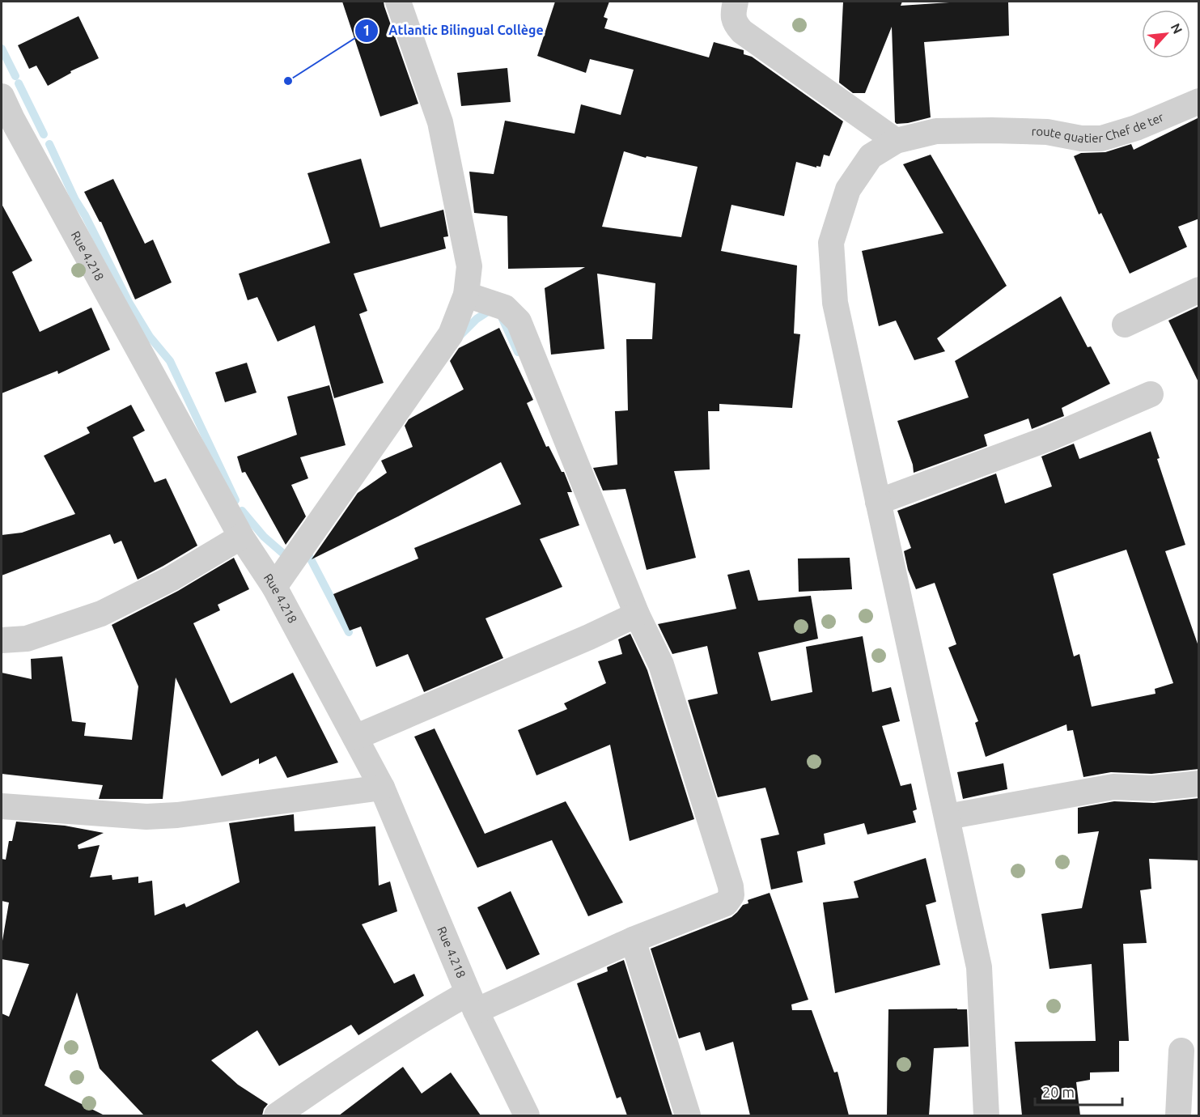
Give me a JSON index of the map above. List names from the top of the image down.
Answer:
{
  "streets": {
    "street": ["route quatier Chef de ter", "Rue 4.218"]
  },
  "places": ["Atlantic Bilingual Collège"],
  "scale_bar": "20 m",
  "north": "top right"
}
